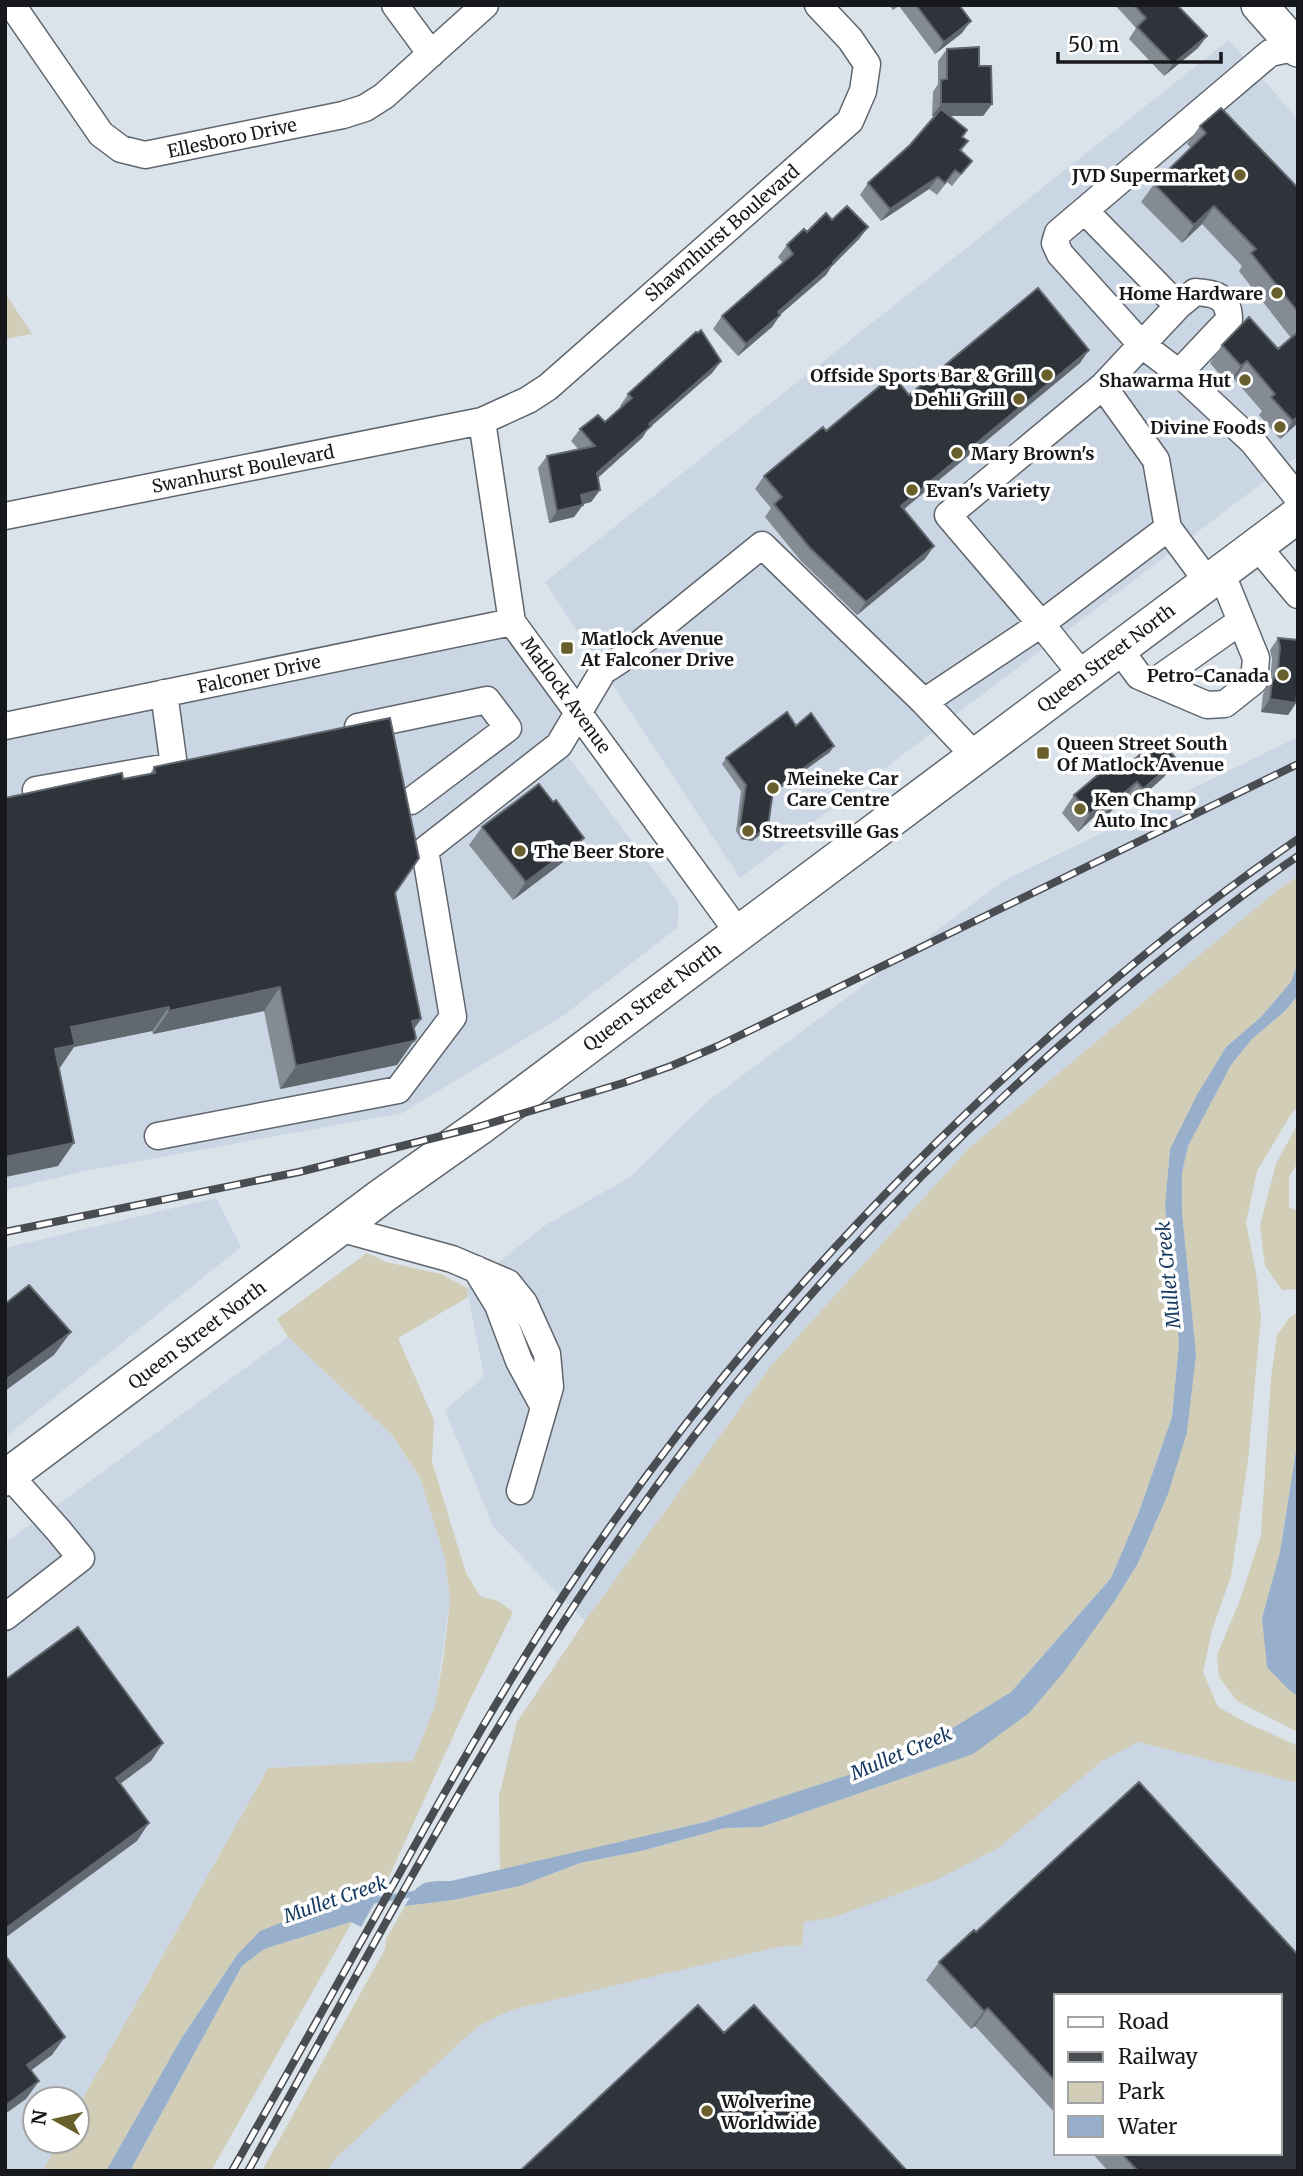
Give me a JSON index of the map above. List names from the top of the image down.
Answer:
{
  "streets": {
    "main road": ["Queen Street North"],
    "street": [
      "Ellesboro Drive",
      "Shawnhurst Boulevard",
      "Swanhurst Boulevard",
      "Falconer Drive",
      "Matlock Avenue"
    ]
  },
  "crossings": [
    ["Shawnhurst Boulevard", "Swanhurst Boulevard"],
    ["Shawnhurst Boulevard", "Matlock Avenue"],
    ["Swanhurst Boulevard", "Matlock Avenue"],
    ["Queen Street North", "Matlock Avenue"],
    ["Falconer Drive", "Matlock Avenue"]
  ],
  "water": ["Mullet Creek"],
  "places": {
    "other": [
      "JVD Supermarket",
      "Home Hardware",
      "Offside Sports Bar & Grill",
      "Shawarma Hut",
      "Dehli Grill",
      "Divine Foods",
      "Mary Brown's",
      "Evan's Variety",
      "Petro-Canada",
      "Meineke Car Care Centre",
      "Ken Champ Auto Inc",
      "Streetsville Gas",
      "The Beer Store",
      "Wolverine Worldwide"
    ],
    "transit": ["Matlock Avenue At Falconer Drive", "Queen Street South Of Matlock Avenue"]
  },
  "legend": [
    "Road",
    "Railway",
    "Park",
    "Water"
  ],
  "scale_bar": "50 m",
  "north": "left"
}
